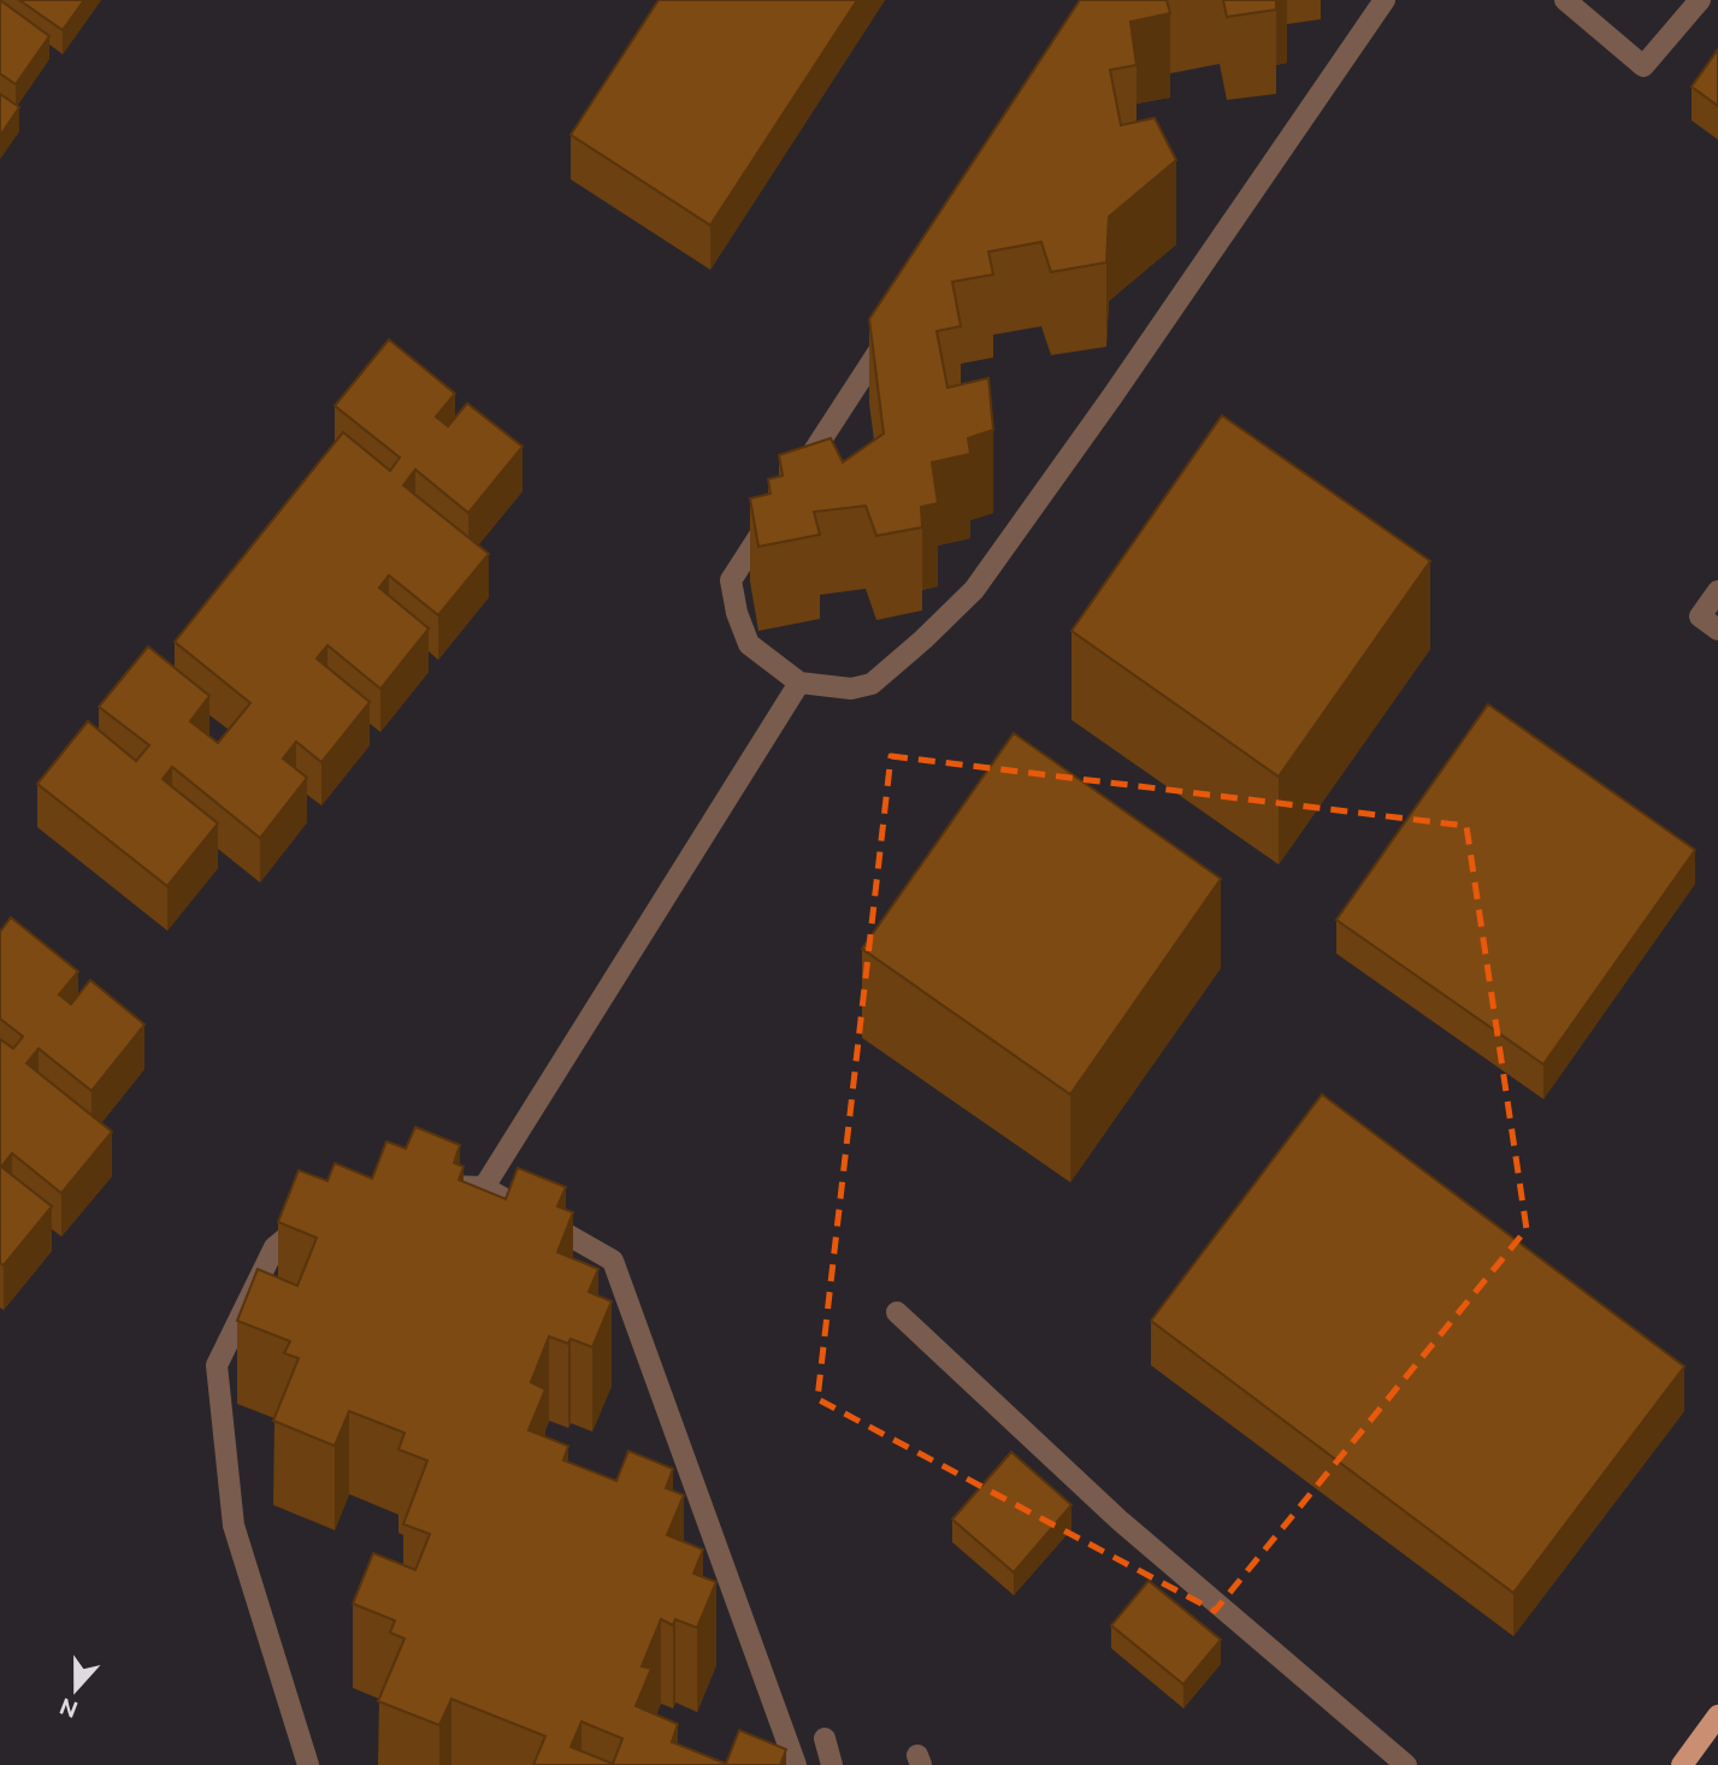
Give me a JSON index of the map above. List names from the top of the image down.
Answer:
{
  "north": "bottom"
}
